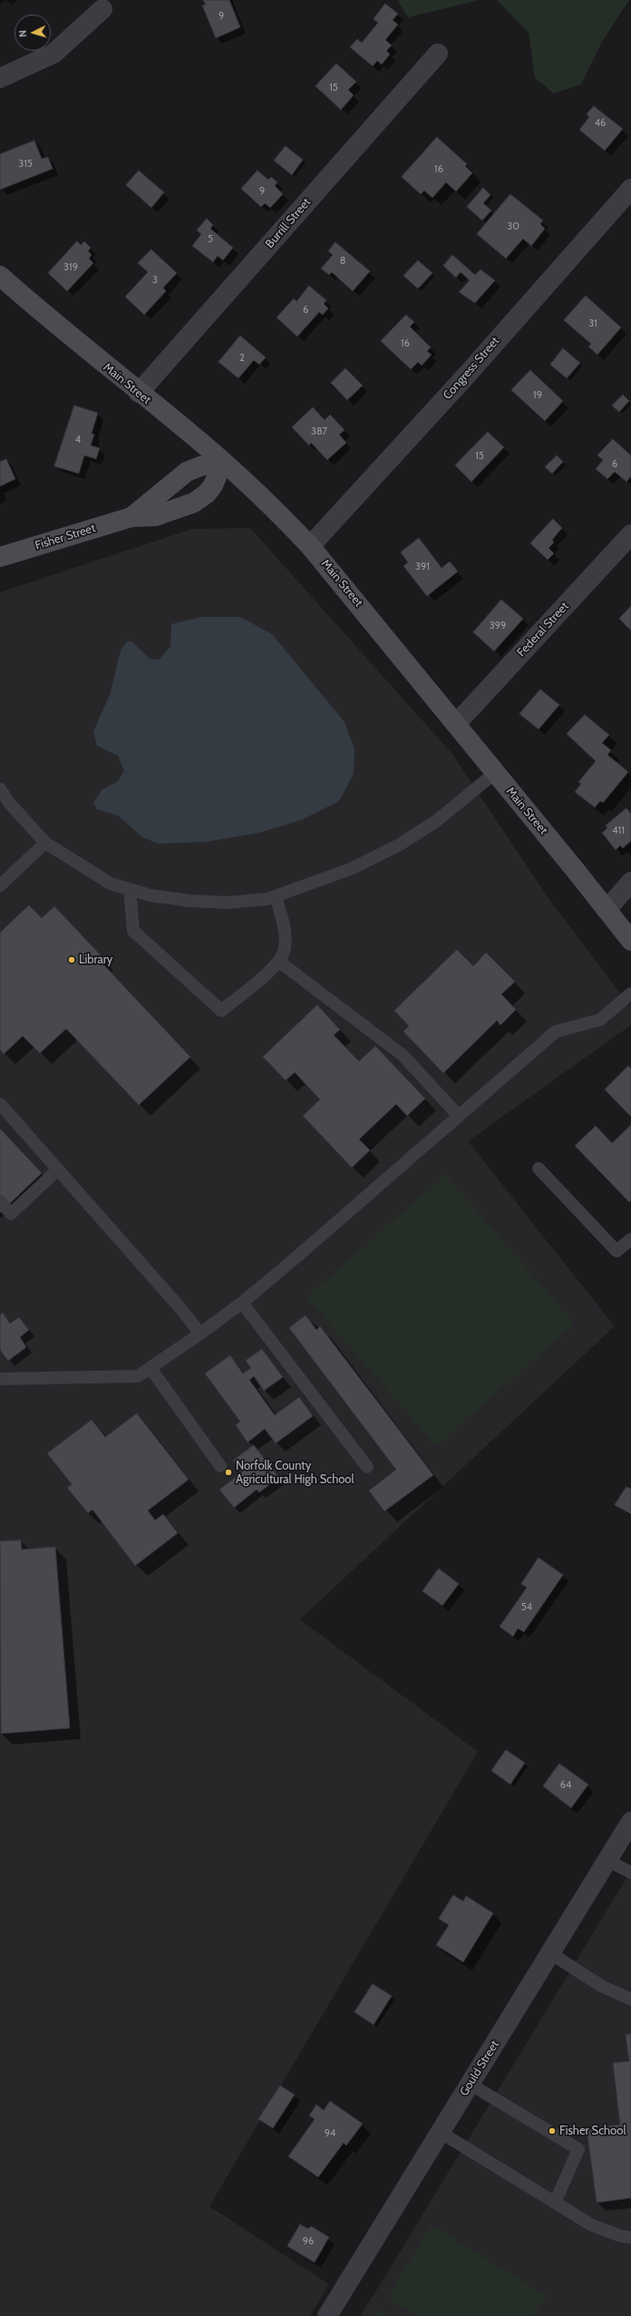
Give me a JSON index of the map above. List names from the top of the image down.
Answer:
{
  "streets": {
    "main road": ["Main Street", "Fisher Street"],
    "street": [
      "Burrill Street",
      "Congress Street",
      "Federal Street",
      "Gould Street"
    ]
  },
  "crossings": [
    ["Burrill Street", "Main Street"],
    ["Congress Street", "Main Street"],
    ["Main Street", "Fisher Street"],
    ["Main Street", "Federal Street"]
  ],
  "places": ["Library", "Norfolk County Agricultural High School", "Fisher School"],
  "house_numbers": [
    "9",
    "15",
    "46",
    "315",
    "16",
    "9",
    "30",
    "5",
    "8",
    "319",
    "3",
    "6",
    "31",
    "16",
    "2",
    "19",
    "387",
    "4",
    "15",
    "6",
    "391",
    "399",
    "411",
    "54",
    "64",
    "94",
    "96"
  ],
  "north": "left"
}
